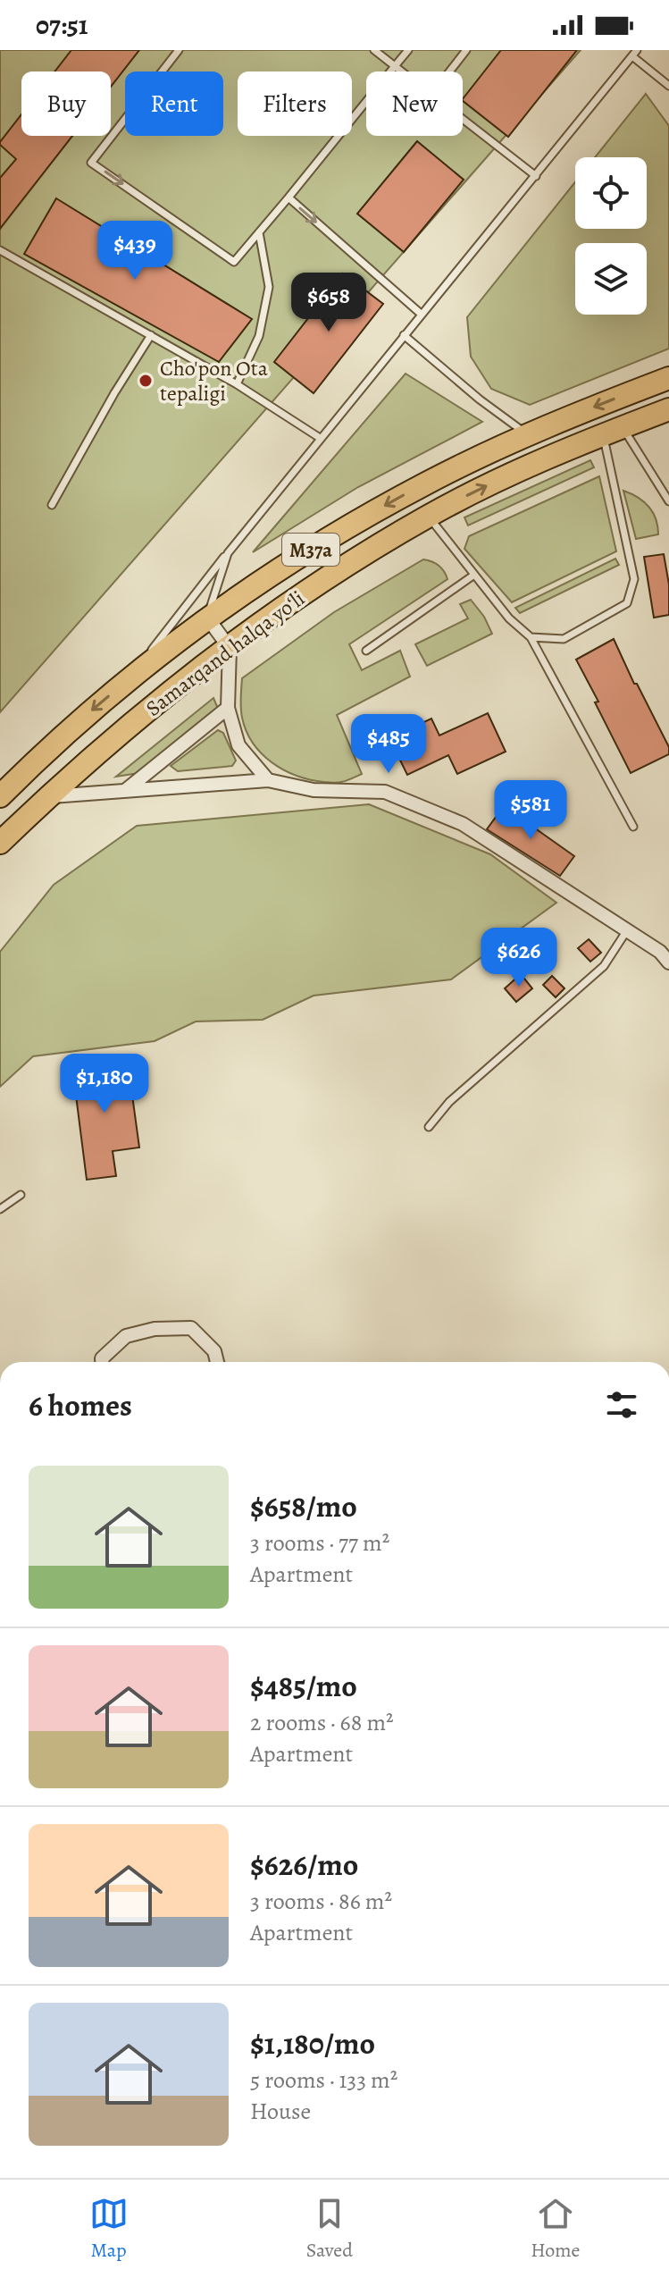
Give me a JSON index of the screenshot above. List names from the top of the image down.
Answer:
{
  "streets": {
    "highway": ["M37a", "Samarqand halqa yoʻli"]
  },
  "places": ["Cho'pon Ota tepaligi"],
  "page": {
    "status": "07:51",
    "chip": [
      "Buy",
      "Rent",
      "Filters",
      "New"
    ],
    "price": [
      "$439",
      "$658",
      "$485",
      "$581",
      "$626",
      "$1,180"
    ],
    "heading": "6 homes",
    "list": [
      {
        "name": "$658/mo",
        "note": "3 rooms · 77 m² · Apartment"
      },
      {
        "name": "$485/mo",
        "note": "2 rooms · 68 m² · Apartment"
      },
      {
        "name": "$626/mo",
        "note": "3 rooms · 86 m² · Apartment"
      },
      {
        "name": "$1,180/mo",
        "note": "5 rooms · 133 m² · House"
      }
    ],
    "tabs": ["Map", "Saved", "Home"]
  }
}
